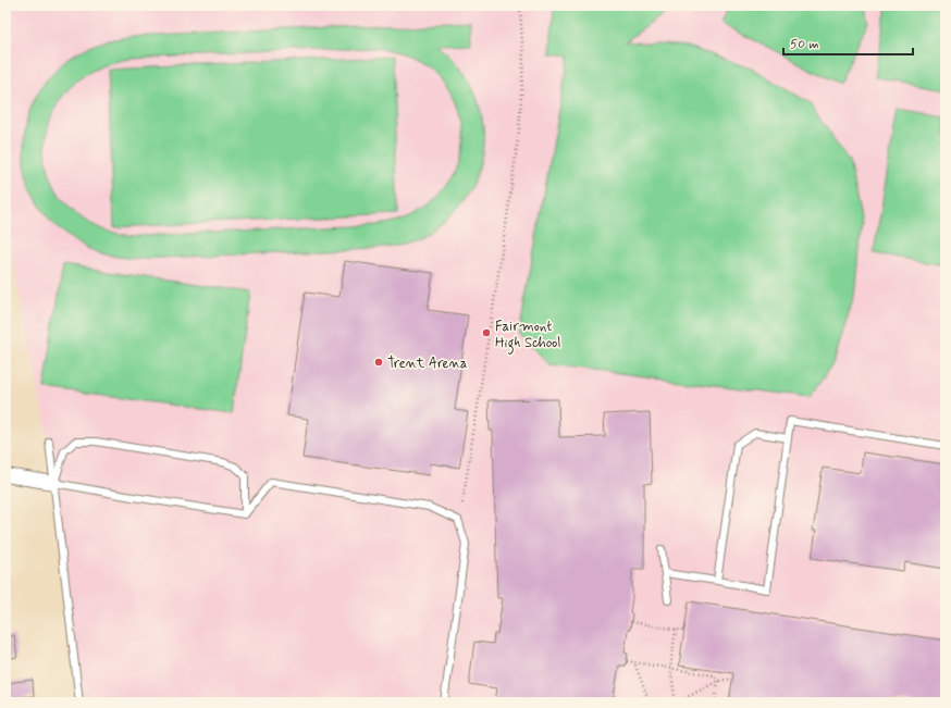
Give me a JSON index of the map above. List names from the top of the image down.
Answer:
{
  "places": ["Fairmont High School", "Trent Arena"],
  "scale_bar": "50 m"
}
